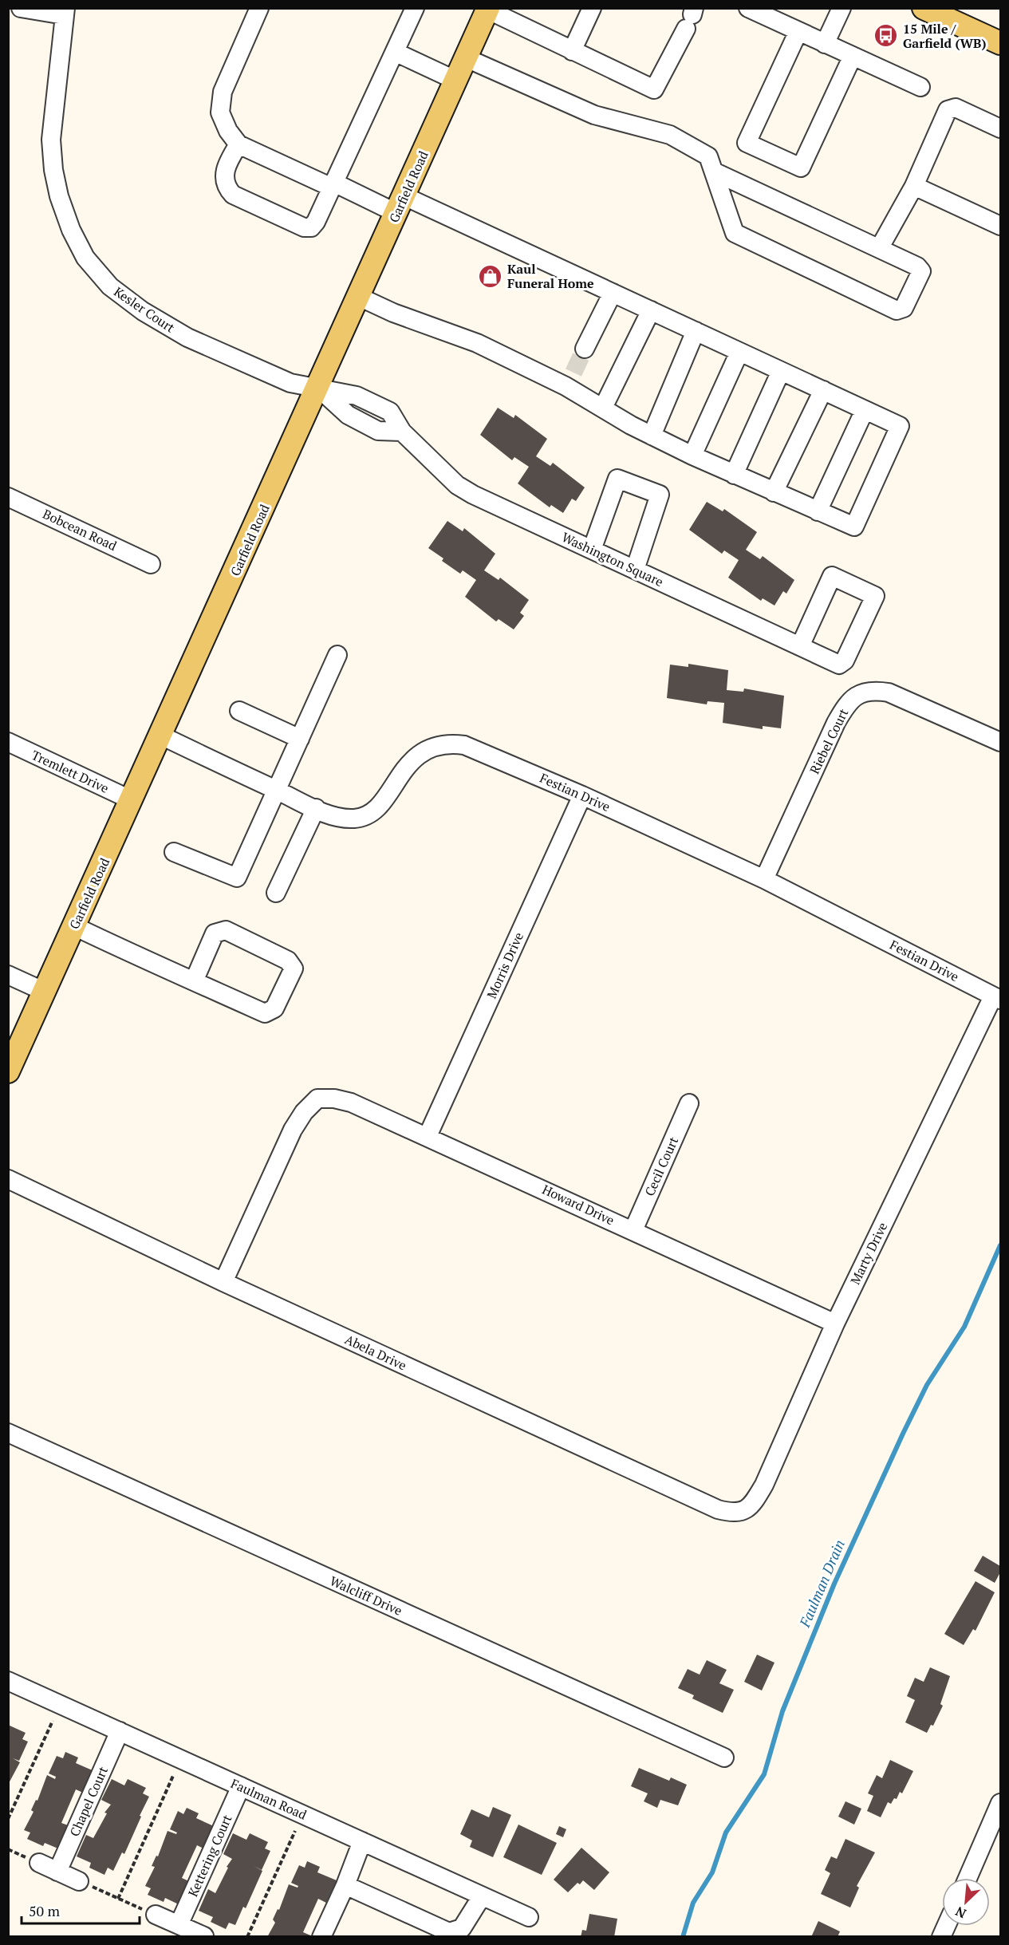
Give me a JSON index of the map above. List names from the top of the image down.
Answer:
{
  "streets": {
    "main road": ["Garfield Road"],
    "street": [
      "Kesler Court",
      "Bobcean Road",
      "Washington Square",
      "Riebel Court",
      "Tremlett Drive",
      "Festian Drive",
      "Morris Drive",
      "Cecil Court",
      "Howard Drive",
      "Marty Drive",
      "Abela Drive",
      "Walcliff Drive",
      "Faulman Road",
      "Chapel Court",
      "Kettering Court"
    ]
  },
  "crossings": [
    ["Garfield Road", "Kesler Court"],
    ["Garfield Road", "Washington Square"],
    ["Garfield Road", "Tremlett Drive"],
    ["Garfield Road", "Festian Drive"],
    ["Kesler Court", "Washington Square"],
    ["Riebel Court", "Festian Drive"],
    ["Festian Drive", "Morris Drive"],
    ["Festian Drive", "Marty Drive"],
    ["Morris Drive", "Howard Drive"],
    ["Cecil Court", "Howard Drive"],
    ["Howard Drive", "Marty Drive"],
    ["Howard Drive", "Abela Drive"],
    ["Marty Drive", "Abela Drive"],
    ["Faulman Road", "Chapel Court"],
    ["Faulman Road", "Kettering Court"]
  ],
  "water": ["Faulman Drain"],
  "places": {
    "bus stop": ["15 Mile / Garfield (WB)"],
    "shop": ["Kaul Funeral Home"]
  },
  "scale_bar": "50 m",
  "north": "bottom left"
}
